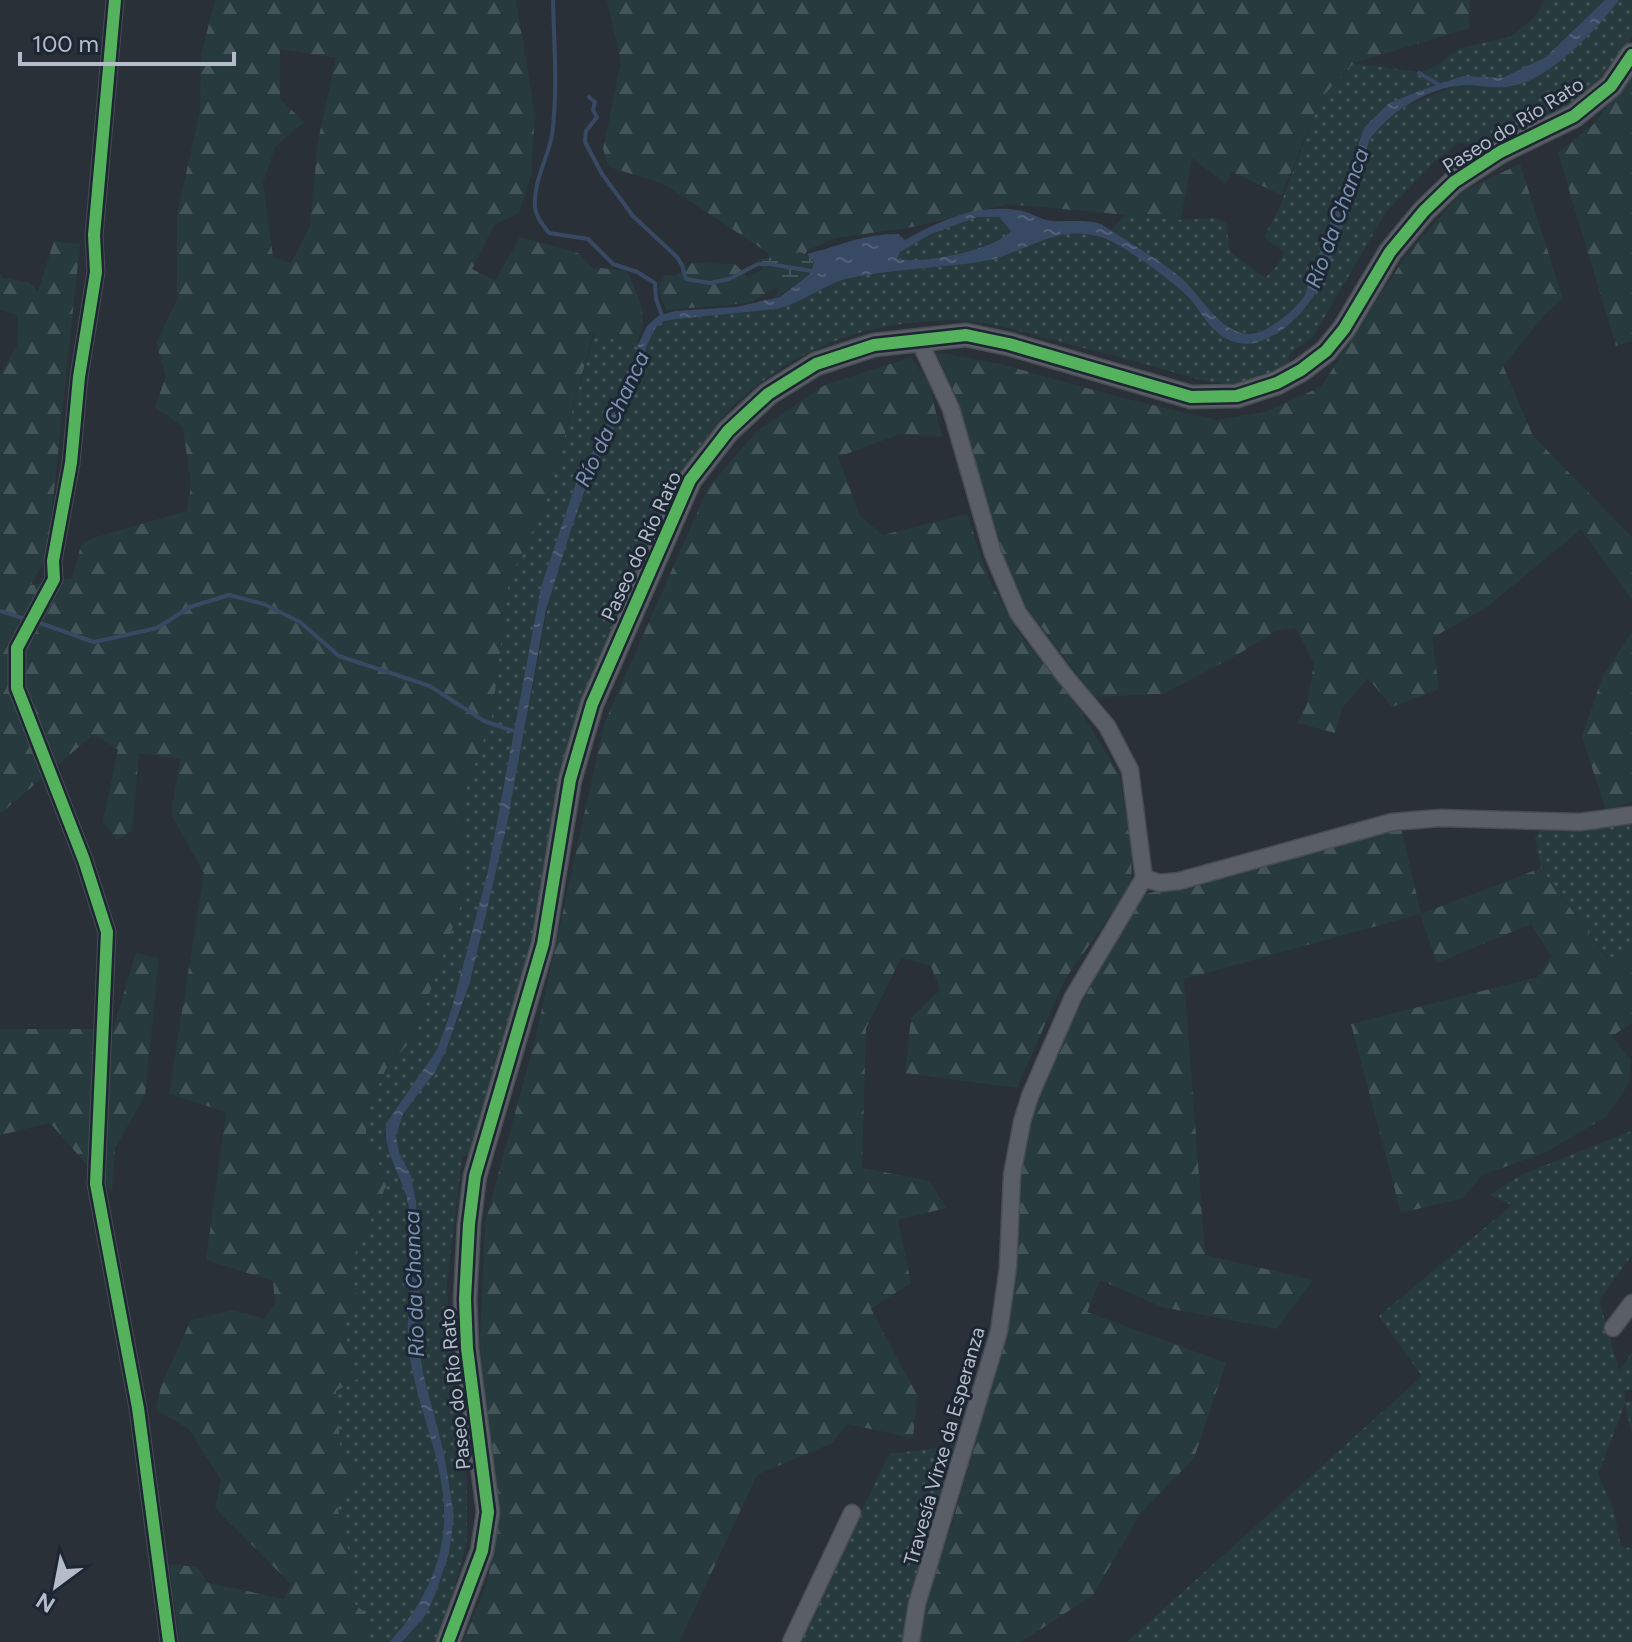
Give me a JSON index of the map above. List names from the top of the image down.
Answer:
{
  "streets": {
    "street": ["Paseo do Río Rato", "Travesía Virxe da Esperanza"]
  },
  "water": ["Río da Chanca"],
  "scale_bar": "100 m",
  "north": "bottom left"
}
